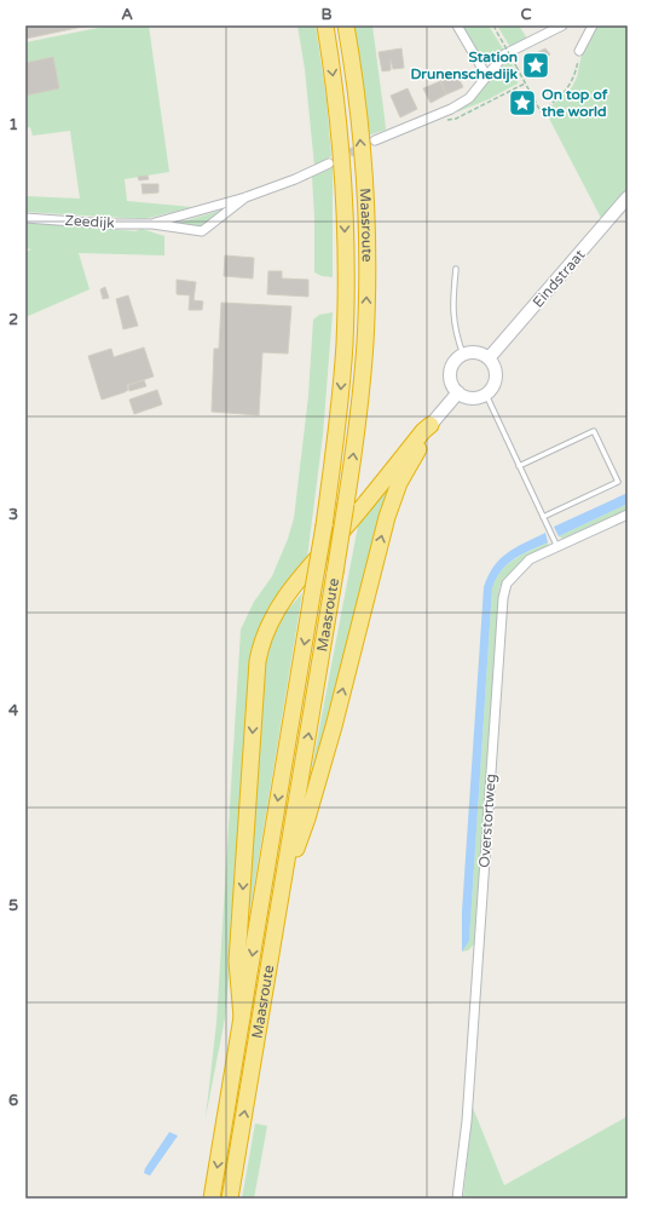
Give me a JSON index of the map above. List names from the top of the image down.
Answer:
{
  "streets": {
    "highway": ["Maasroute"],
    "main road": ["Eindstraat"],
    "street": ["Zeedijk", "Overstortweg"]
  },
  "places": {
    "place": ["Station Drunenschedijk", "On top of the world"]
  },
  "grid": {
    "columns": ["A", "B", "C"],
    "rows": [
      "1",
      "2",
      "3",
      "4",
      "5",
      "6"
    ]
  }
}
